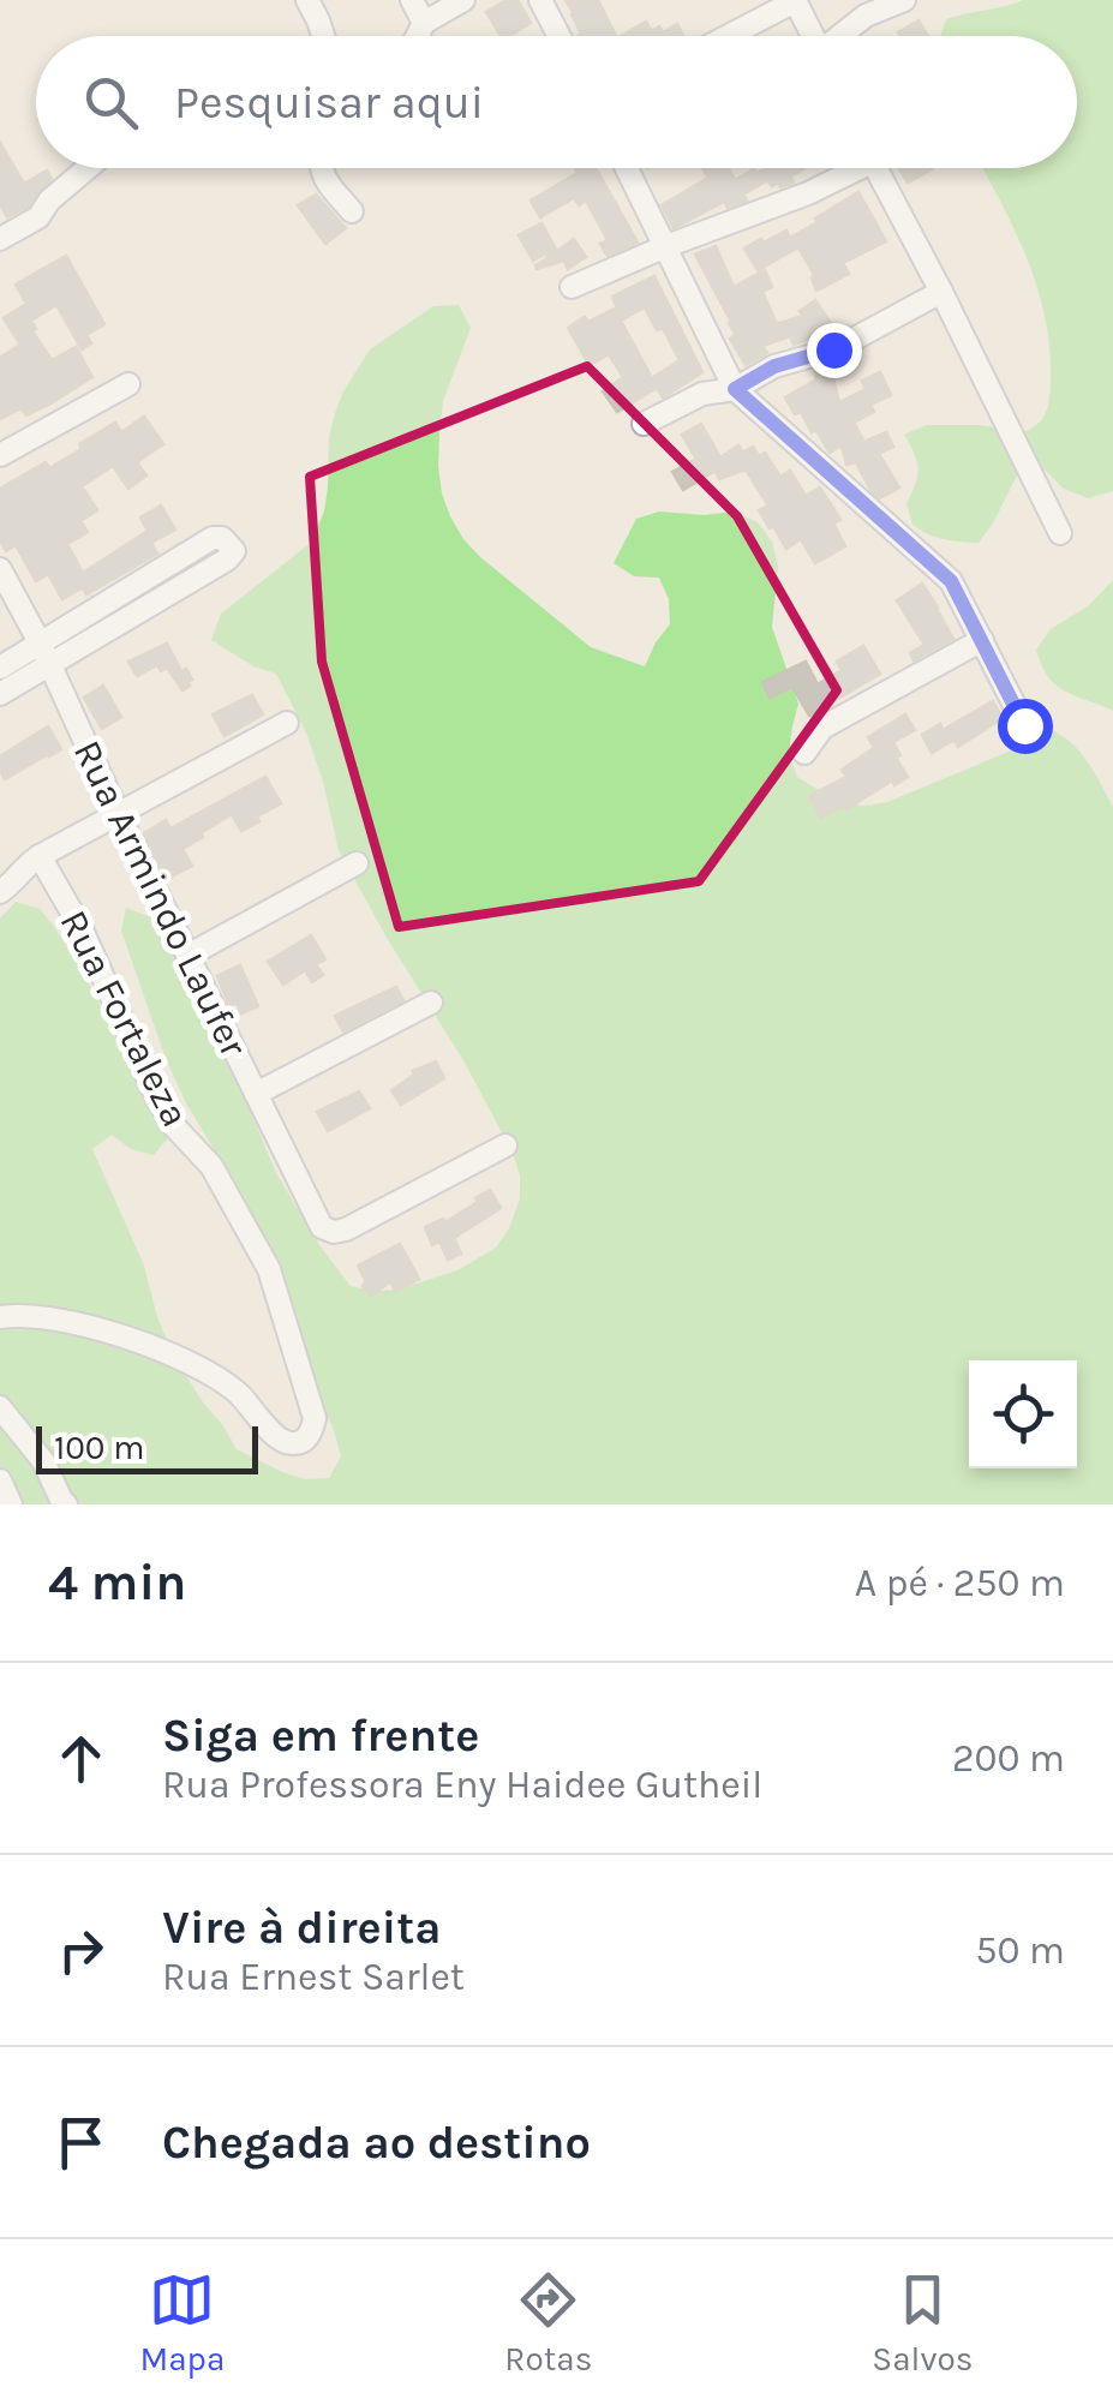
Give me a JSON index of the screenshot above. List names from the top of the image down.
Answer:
{
  "streets": {
    "street": ["Rua Armindo Laufer", "Rua Fortaleza"]
  },
  "scale_bar": "100 m",
  "page": {
    "search": "Pesquisar aqui",
    "scale": "100 m",
    "heading": ["4 min", "A pé · 250 m"],
    "list": [
      ["Siga em frente", "Rua Professora Eny Haidee Gutheil", "200 m"],
      ["Vire à direita", "Rua Ernest Sarlet", "50 m"],
      "Chegada ao destino"
    ],
    "nav": ["Mapa", "Rotas", "Salvos"]
  }
}
